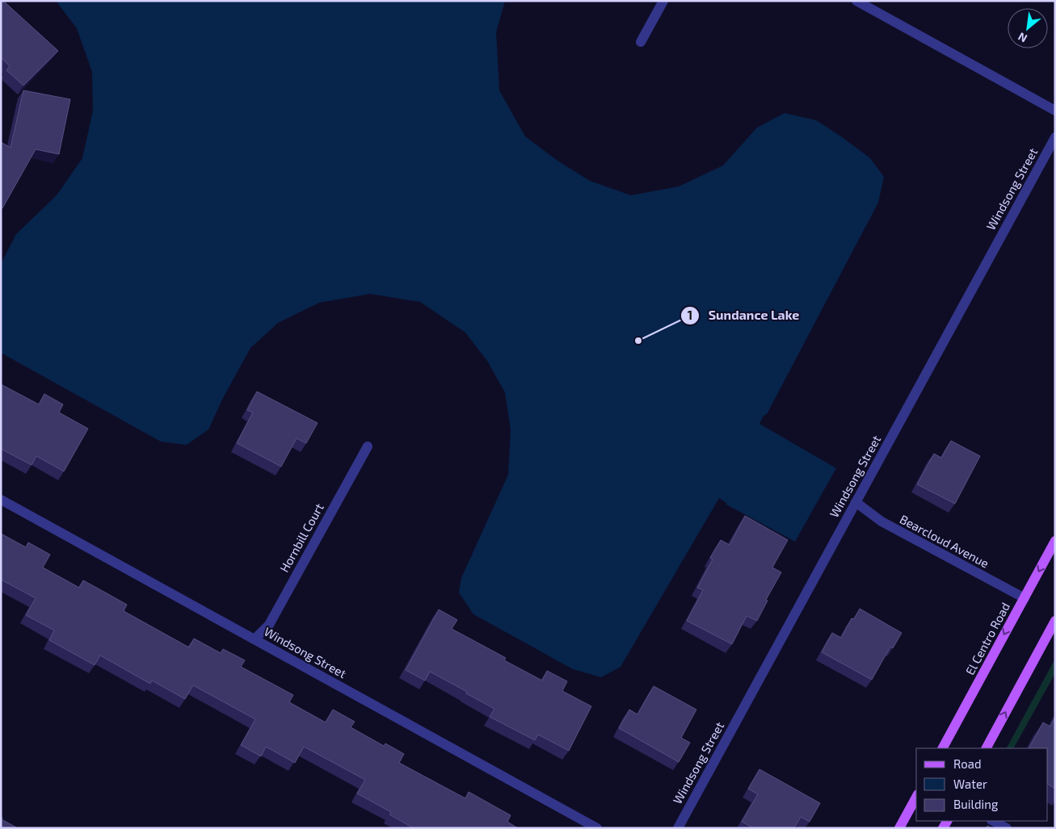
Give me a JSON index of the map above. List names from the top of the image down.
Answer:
{
  "streets": {
    "main road": ["El Centro Road"],
    "street": ["Windsong Street", "Hornbill Court", "Bearcloud Avenue"]
  },
  "crossings": [
    ["Windsong Street", "Hornbill Court"],
    ["Windsong Street", "Bearcloud Avenue"],
    ["Bearcloud Avenue", "El Centro Road"]
  ],
  "places": ["Sundance Lake"],
  "legend": ["Road", "Water", "Building"],
  "north": "bottom left"
}
